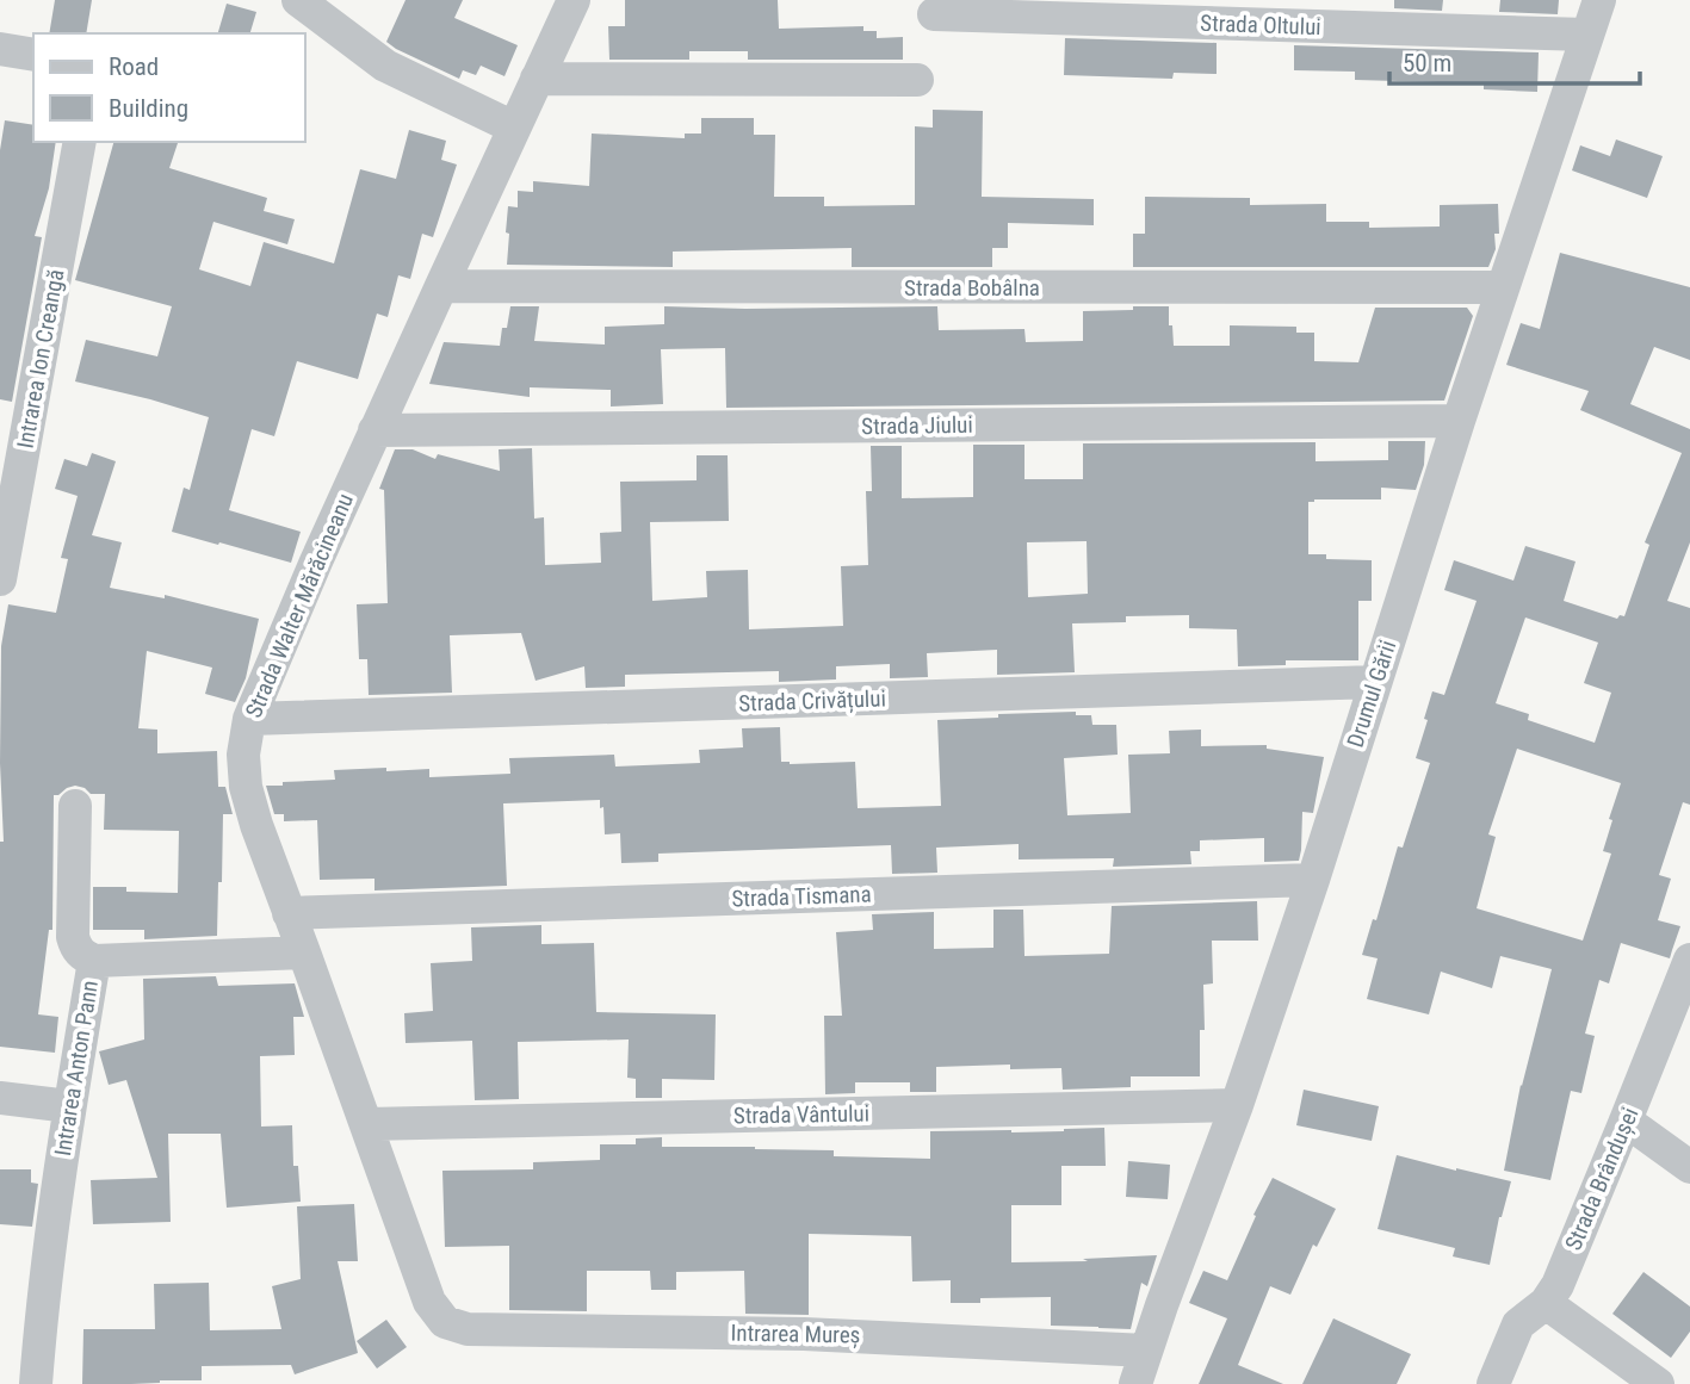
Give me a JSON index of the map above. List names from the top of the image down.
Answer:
{
  "streets": {
    "street": [
      "Strada Oltului",
      "Strada Bobâlna",
      "Intrarea Ion Creangă",
      "Strada Jiului",
      "Strada Walter Mărăcineanu",
      "Drumul Gării",
      "Strada Crivățului",
      "Strada Tismana",
      "Intrarea Anton Pann",
      "Strada Vântului",
      "Strada Brândușei",
      "Intrarea Mureș"
    ]
  },
  "crossings": [
    ["Strada Oltului", "Drumul Gării"],
    ["Strada Bobâlna", "Strada Walter Mărăcineanu"],
    ["Strada Bobâlna", "Drumul Gării"],
    ["Strada Jiului", "Strada Walter Mărăcineanu"],
    ["Strada Jiului", "Drumul Gării"],
    ["Strada Walter Mărăcineanu", "Strada Crivățului"],
    ["Strada Walter Mărăcineanu", "Strada Tismana"],
    ["Strada Walter Mărăcineanu", "Intrarea Anton Pann"],
    ["Strada Walter Mărăcineanu", "Strada Vântului"],
    ["Strada Walter Mărăcineanu", "Intrarea Mureș"],
    ["Drumul Gării", "Strada Crivățului"],
    ["Drumul Gării", "Strada Tismana"],
    ["Drumul Gării", "Strada Vântului"],
    ["Drumul Gării", "Intrarea Mureș"]
  ],
  "legend": ["Road", "Building"],
  "scale_bar": "50 m"
}
